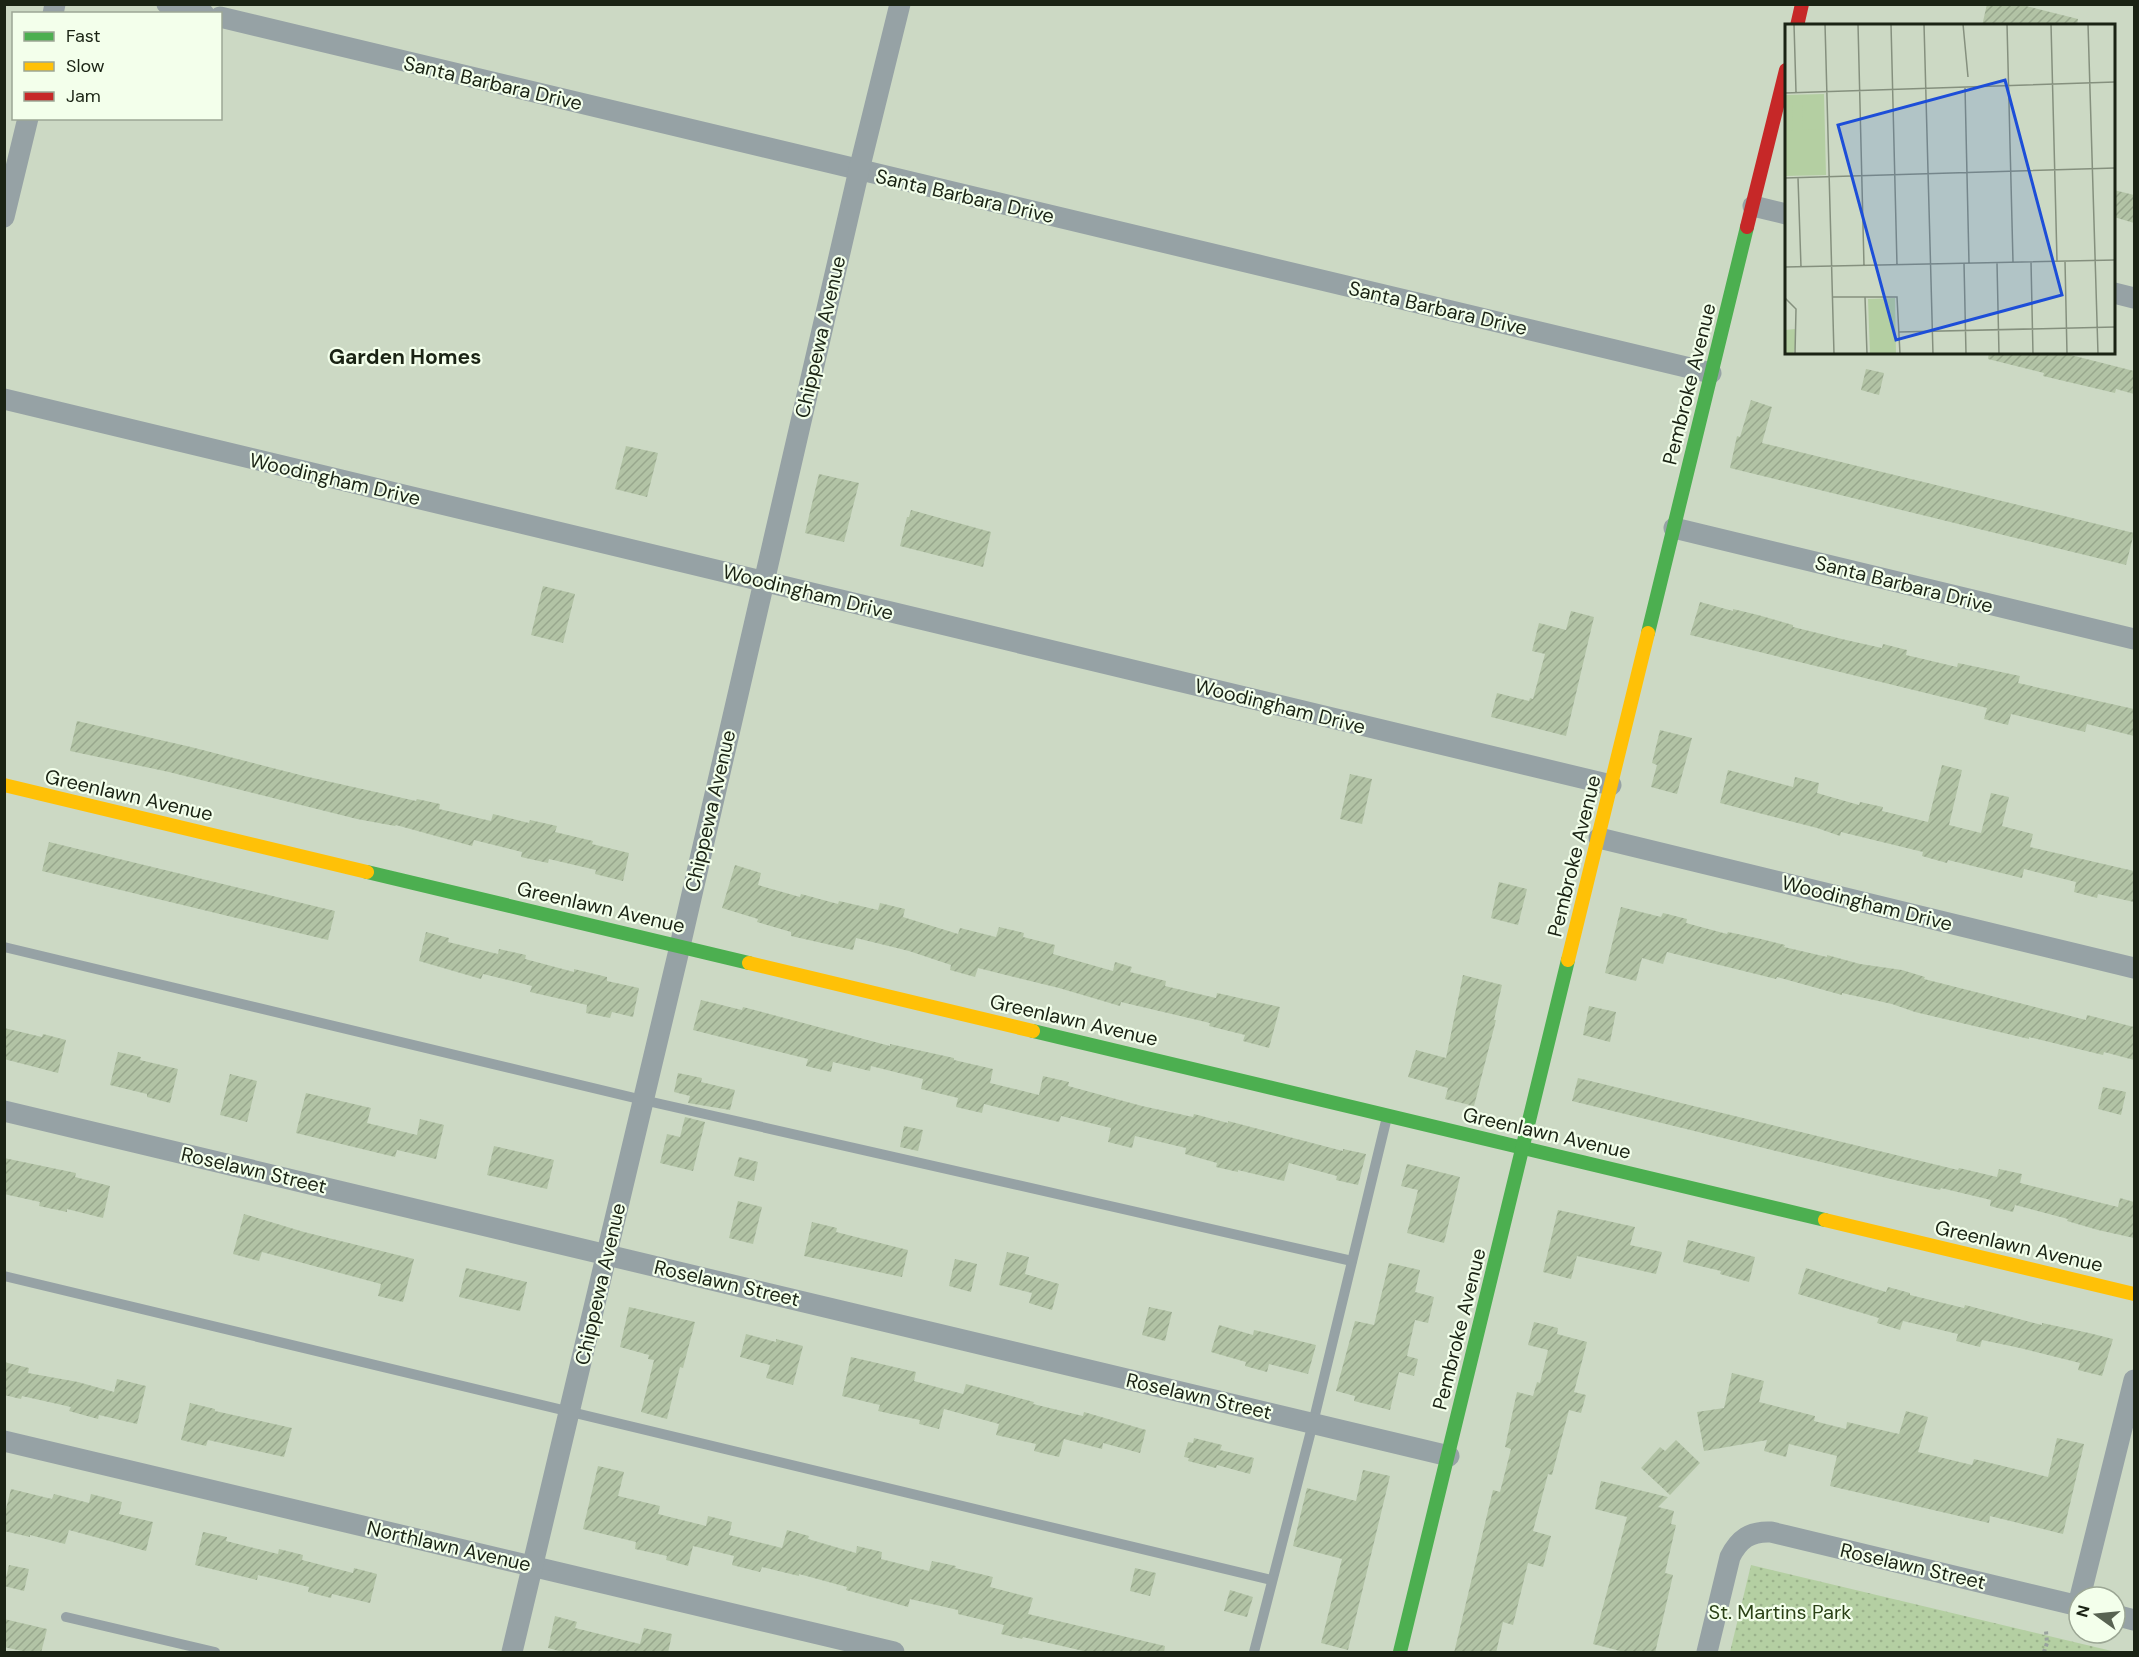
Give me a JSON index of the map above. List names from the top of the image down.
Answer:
{
  "streets": {
    "street": [
      "Santa Barbara Drive",
      "Chippewa Avenue",
      "Pembroke Avenue",
      "Woodingham Drive",
      "Greenlawn Avenue",
      "Roselawn Street",
      "Northlawn Avenue"
    ]
  },
  "crossings": [
    ["Santa Barbara Drive", "Chippewa Avenue"],
    ["Santa Barbara Drive", "Pembroke Avenue"],
    ["Chippewa Avenue", "Woodingham Drive"],
    ["Chippewa Avenue", "Greenlawn Avenue"],
    ["Chippewa Avenue", "Roselawn Street"],
    ["Chippewa Avenue", "Northlawn Avenue"],
    ["Pembroke Avenue", "Woodingham Drive"],
    ["Pembroke Avenue", "Greenlawn Avenue"],
    ["Pembroke Avenue", "Roselawn Street"]
  ],
  "districts": ["Garden Homes"],
  "parks": ["St. Martins Park"],
  "legend": ["Fast", "Slow", "Jam"],
  "north": "left"
}
